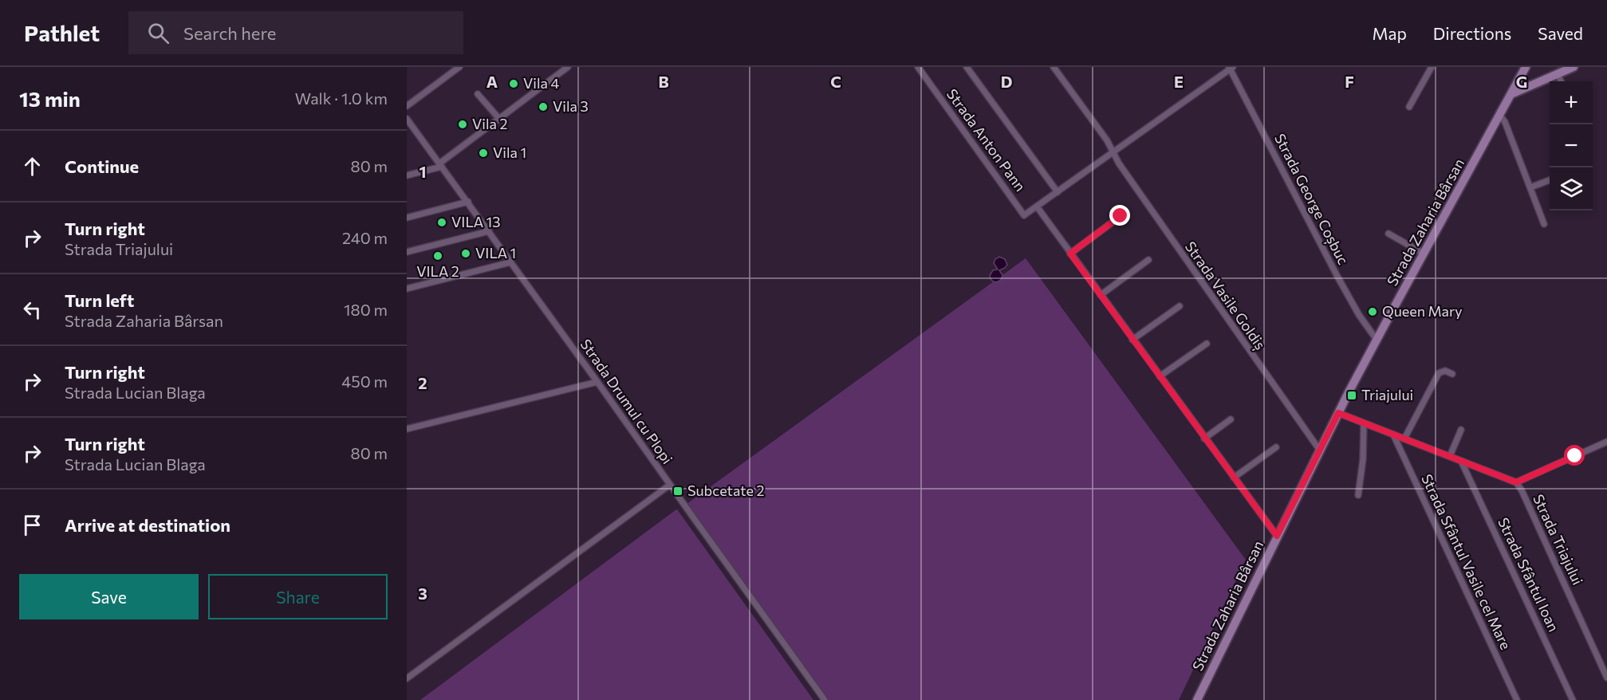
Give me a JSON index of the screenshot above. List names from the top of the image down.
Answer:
{
  "streets": {
    "main road": ["Strada Zaharia Bârsan"],
    "street": [
      "Strada Anton Pann",
      "Strada George Coșbuc",
      "Strada Vasile Goldiș",
      "Strada Drumul cu Plopi",
      "Strada Triajului",
      "Strada Sfântul Vasile cel Mare",
      "Strada Sfântul Ioan"
    ]
  },
  "crossings": [
    ["Strada George Coșbuc", "Strada Zaharia Bârsan"],
    ["Strada Zaharia Bârsan", "Strada Vasile Goldiș"],
    ["Strada Zaharia Bârsan", "Strada Triajului"],
    ["Strada Triajului", "Strada Sfântul Vasile cel Mare"],
    ["Strada Triajului", "Strada Sfântul Ioan"]
  ],
  "places": {
    "other": [
      "Vila 4",
      "Vila 3",
      "Vila 2",
      "Vila 1",
      "VILA 13",
      "VILA 1",
      "VILA 2",
      "Queen Mary"
    ],
    "transit": ["Triajului", "Subcetate 2"]
  },
  "page": {
    "header": "Pathlet",
    "search": "Search here",
    "nav": ["Map", "Directions", "Saved"],
    "heading": ["13 min", "Walk · 1.0 km"],
    "map_buttons": ["+", "−"],
    "list": [
      ["Continue", "80 m"],
      ["Turn right", "Strada Triajului", "240 m"],
      ["Turn left", "Strada Zaharia Bârsan", "180 m"],
      ["Turn right", "Strada Lucian Blaga", "450 m"],
      ["Turn right", "Strada Lucian Blaga", "80 m"],
      "Arrive at destination"
    ],
    "buttons": ["Save", "Share"]
  },
  "grid": {
    "columns": [
      "A",
      "B",
      "C",
      "D",
      "E",
      "F",
      "G"
    ],
    "rows": ["1", "2", "3"]
  }
}
